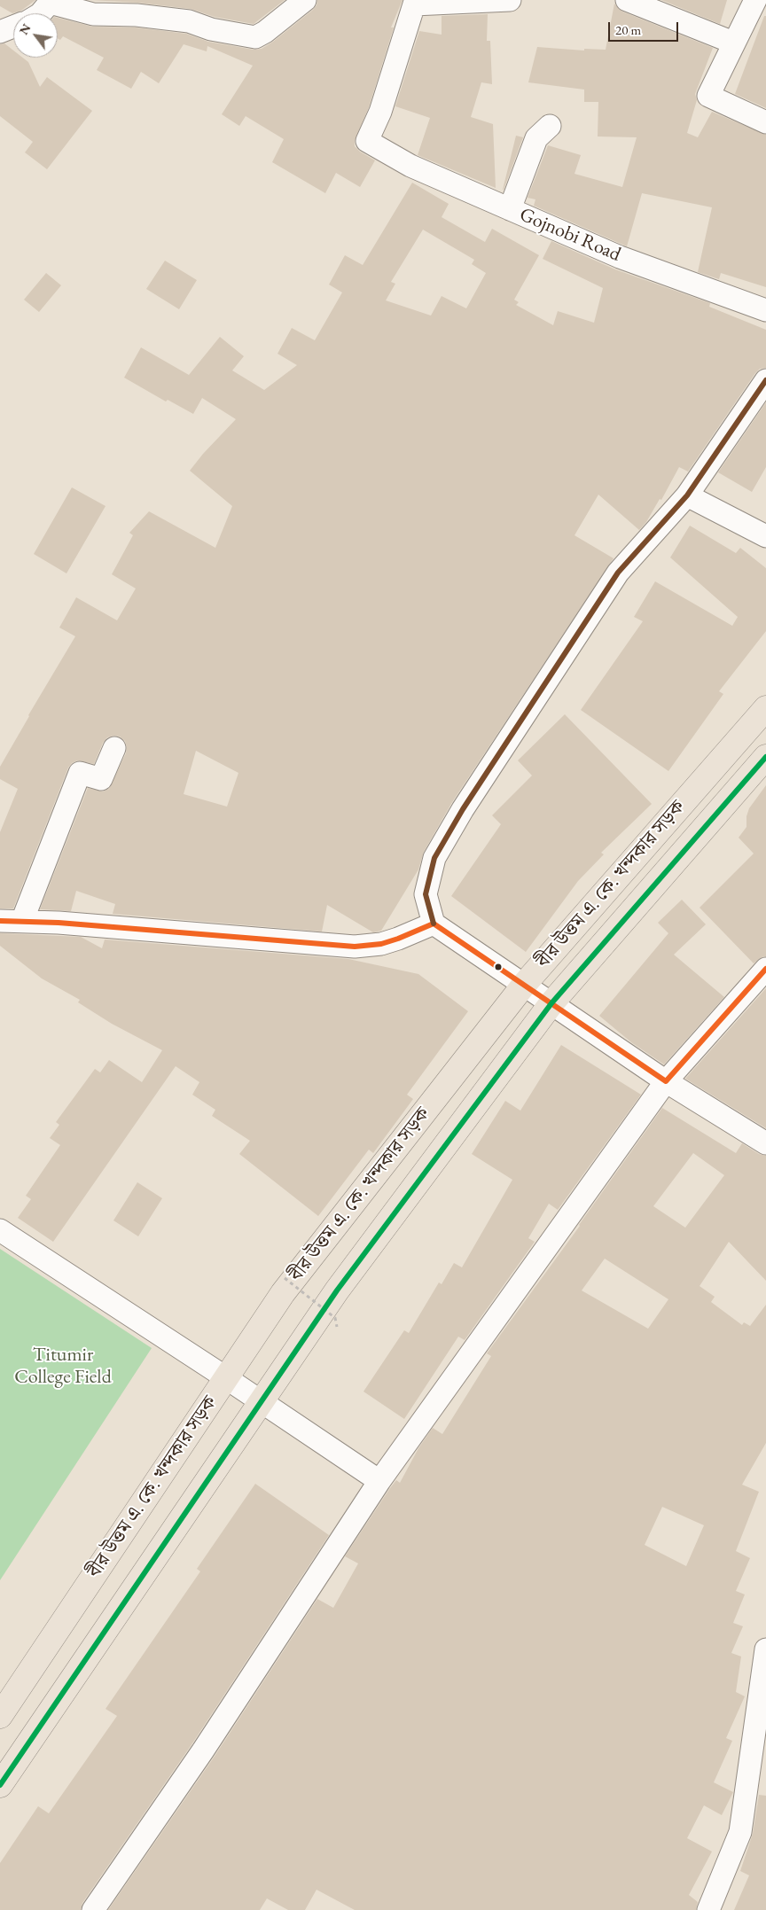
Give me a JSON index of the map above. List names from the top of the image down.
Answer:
{
  "streets": {
    "main road": ["বীর উত্তম এ. কে. খন্দকার সড়ক"],
    "street": ["Gojnobi Road"]
  },
  "parks": ["Titumir College Field"],
  "scale_bar": "20 m",
  "north": "top left"
}
